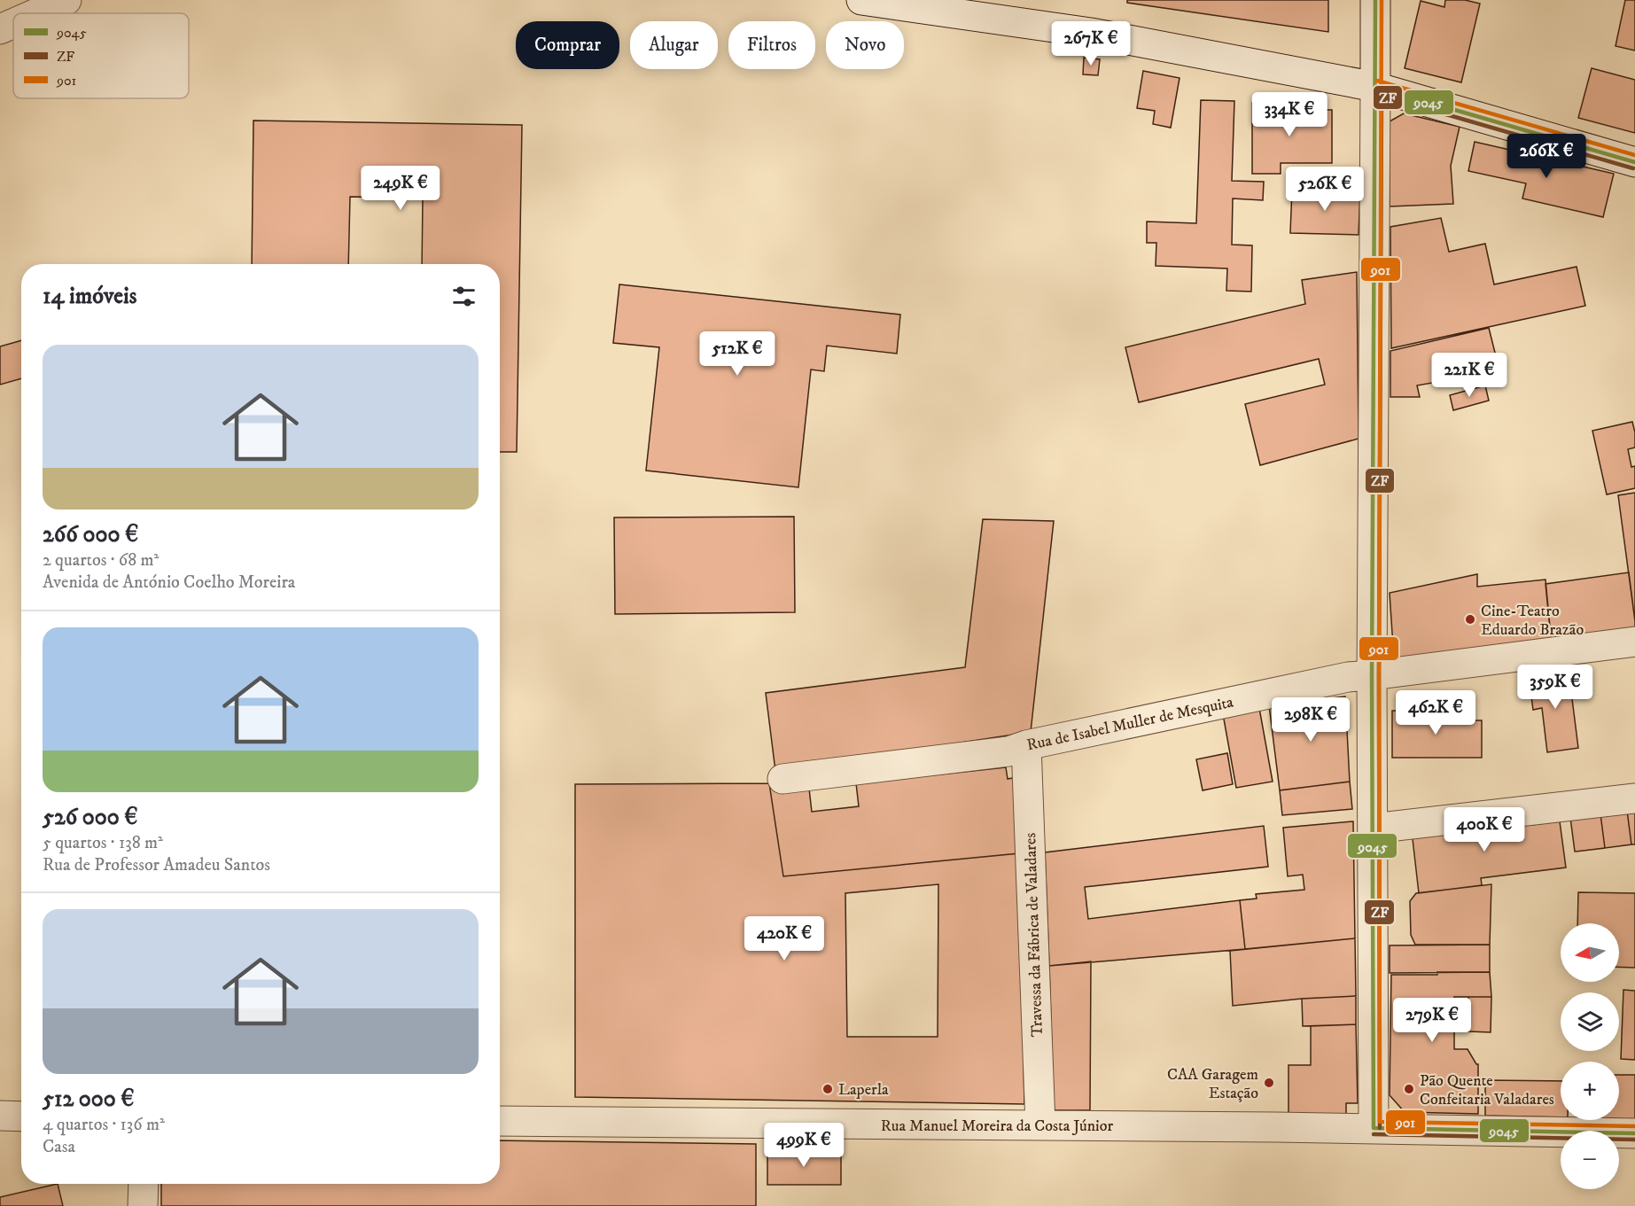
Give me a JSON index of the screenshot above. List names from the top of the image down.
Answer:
{
  "streets": {
    "street": ["Rua de Isabel Muller de Mesquita", "Travessa da Fábrica de Valadares", "Rua Manuel Moreira da Costa Júnior"]
  },
  "crossings": [
    ["Rua de Isabel Muller de Mesquita", "Travessa da Fábrica de Valadares"],
    ["Travessa da Fábrica de Valadares", "Rua Manuel Moreira da Costa Júnior"]
  ],
  "places": [
    "Cine-Teatro Eduardo Brazão",
    "CAA Garagem Estação",
    "Laperla",
    "Pão Quente Confeitaria Valadares"
  ],
  "lines": ["transit line 9045", "transit line 901", "transit line ZF"],
  "legend": ["9045", "ZF", "901"],
  "north": "left",
  "page": {
    "price": [
      "267K €",
      "334K €",
      "266K €",
      "249K €",
      "526K €",
      "512K €",
      "221K €",
      "359K €",
      "462K €",
      "298K €",
      "400K €",
      "420K €",
      "279K €",
      "499K €"
    ],
    "chip": [
      "Comprar",
      "Alugar",
      "Filtros",
      "Novo"
    ],
    "heading": "14 imóveis",
    "list": [
      {
        "name": "266 000 €",
        "note": "2 quartos · 68 m² · Avenida de António Coelho Moreira"
      },
      {
        "name": "526 000 €",
        "note": "5 quartos · 138 m² · Rua de Professor Amadeu Santos"
      },
      {
        "name": "512 000 €",
        "note": "4 quartos · 136 m² · Casa"
      }
    ],
    "map_buttons": ["+", "−"]
  }
}
